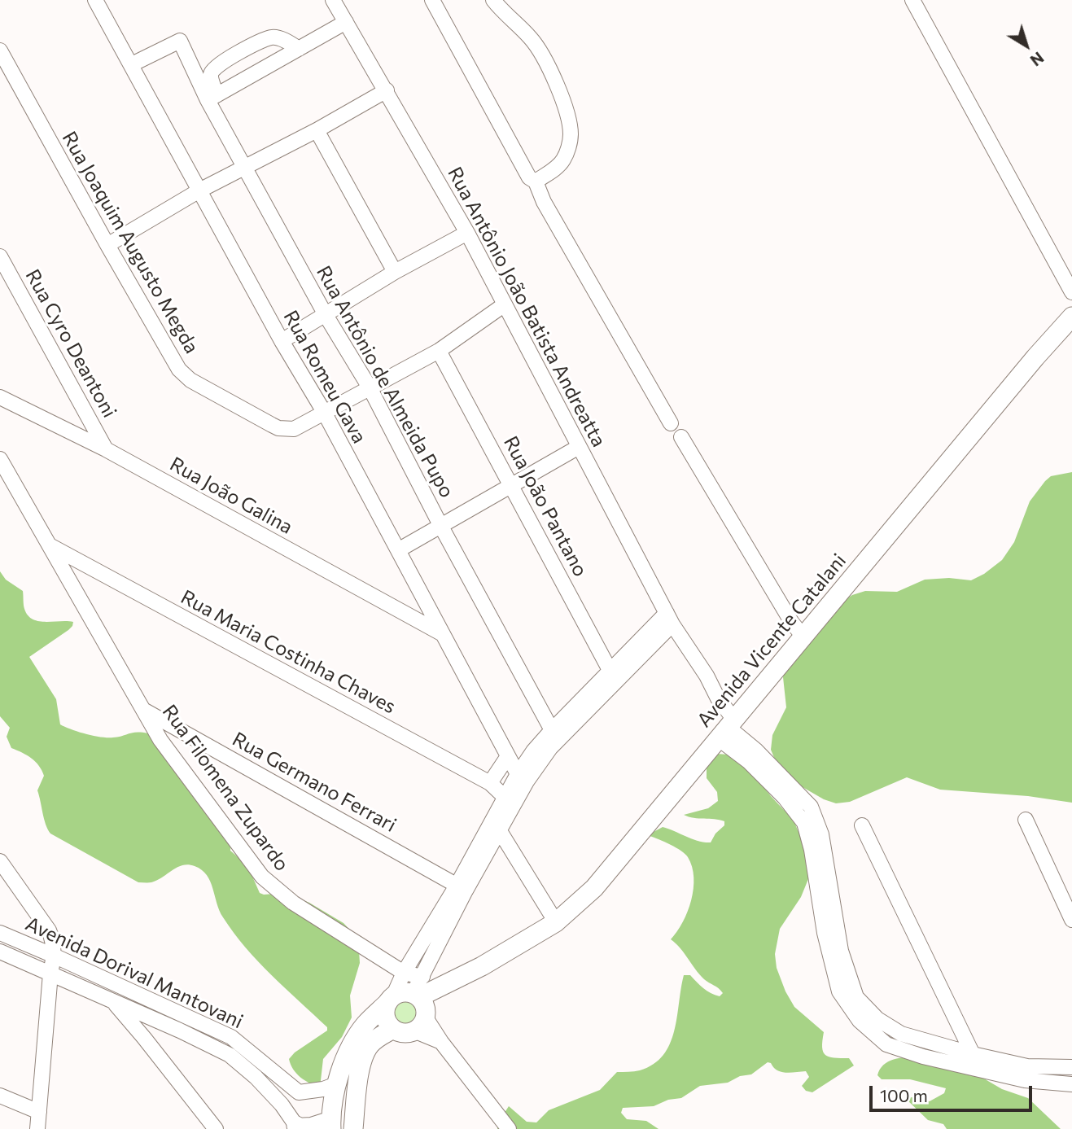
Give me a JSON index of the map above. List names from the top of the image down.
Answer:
{
  "streets": {
    "main road": ["Avenida Vicente Catalani"],
    "street": [
      "Rua Joaquim Augusto Megda",
      "Rua Antônio João Batista Andreatta",
      "Rua Cyro Deantoni",
      "Rua Romeu Gava",
      "Rua Antônio de Almeida Pupo",
      "Rua João Galina",
      "Rua João Pantano",
      "Rua Maria Costinha Chaves",
      "Rua Germano Ferrari",
      "Rua Filomena Zupardo",
      "Avenida Dorival Mantovani"
    ]
  },
  "crossings": [
    ["Rua Joaquim Augusto Megda", "Rua Antônio João Batista Andreatta"],
    ["Rua Joaquim Augusto Megda", "Rua Romeu Gava"],
    ["Rua Joaquim Augusto Megda", "Rua Antônio de Almeida Pupo"],
    ["Rua Joaquim Augusto Megda", "Rua João Pantano"],
    ["Rua Antônio João Batista Andreatta", "Avenida Vicente Catalani"],
    ["Rua Cyro Deantoni", "Rua João Galina"],
    ["Rua Romeu Gava", "Rua Antônio de Almeida Pupo"],
    ["Rua Romeu Gava", "Rua João Galina"],
    ["Rua Maria Costinha Chaves", "Rua Filomena Zupardo"],
    ["Rua Germano Ferrari", "Rua Filomena Zupardo"]
  ],
  "scale_bar": "100 m",
  "north": "bottom right"
}
